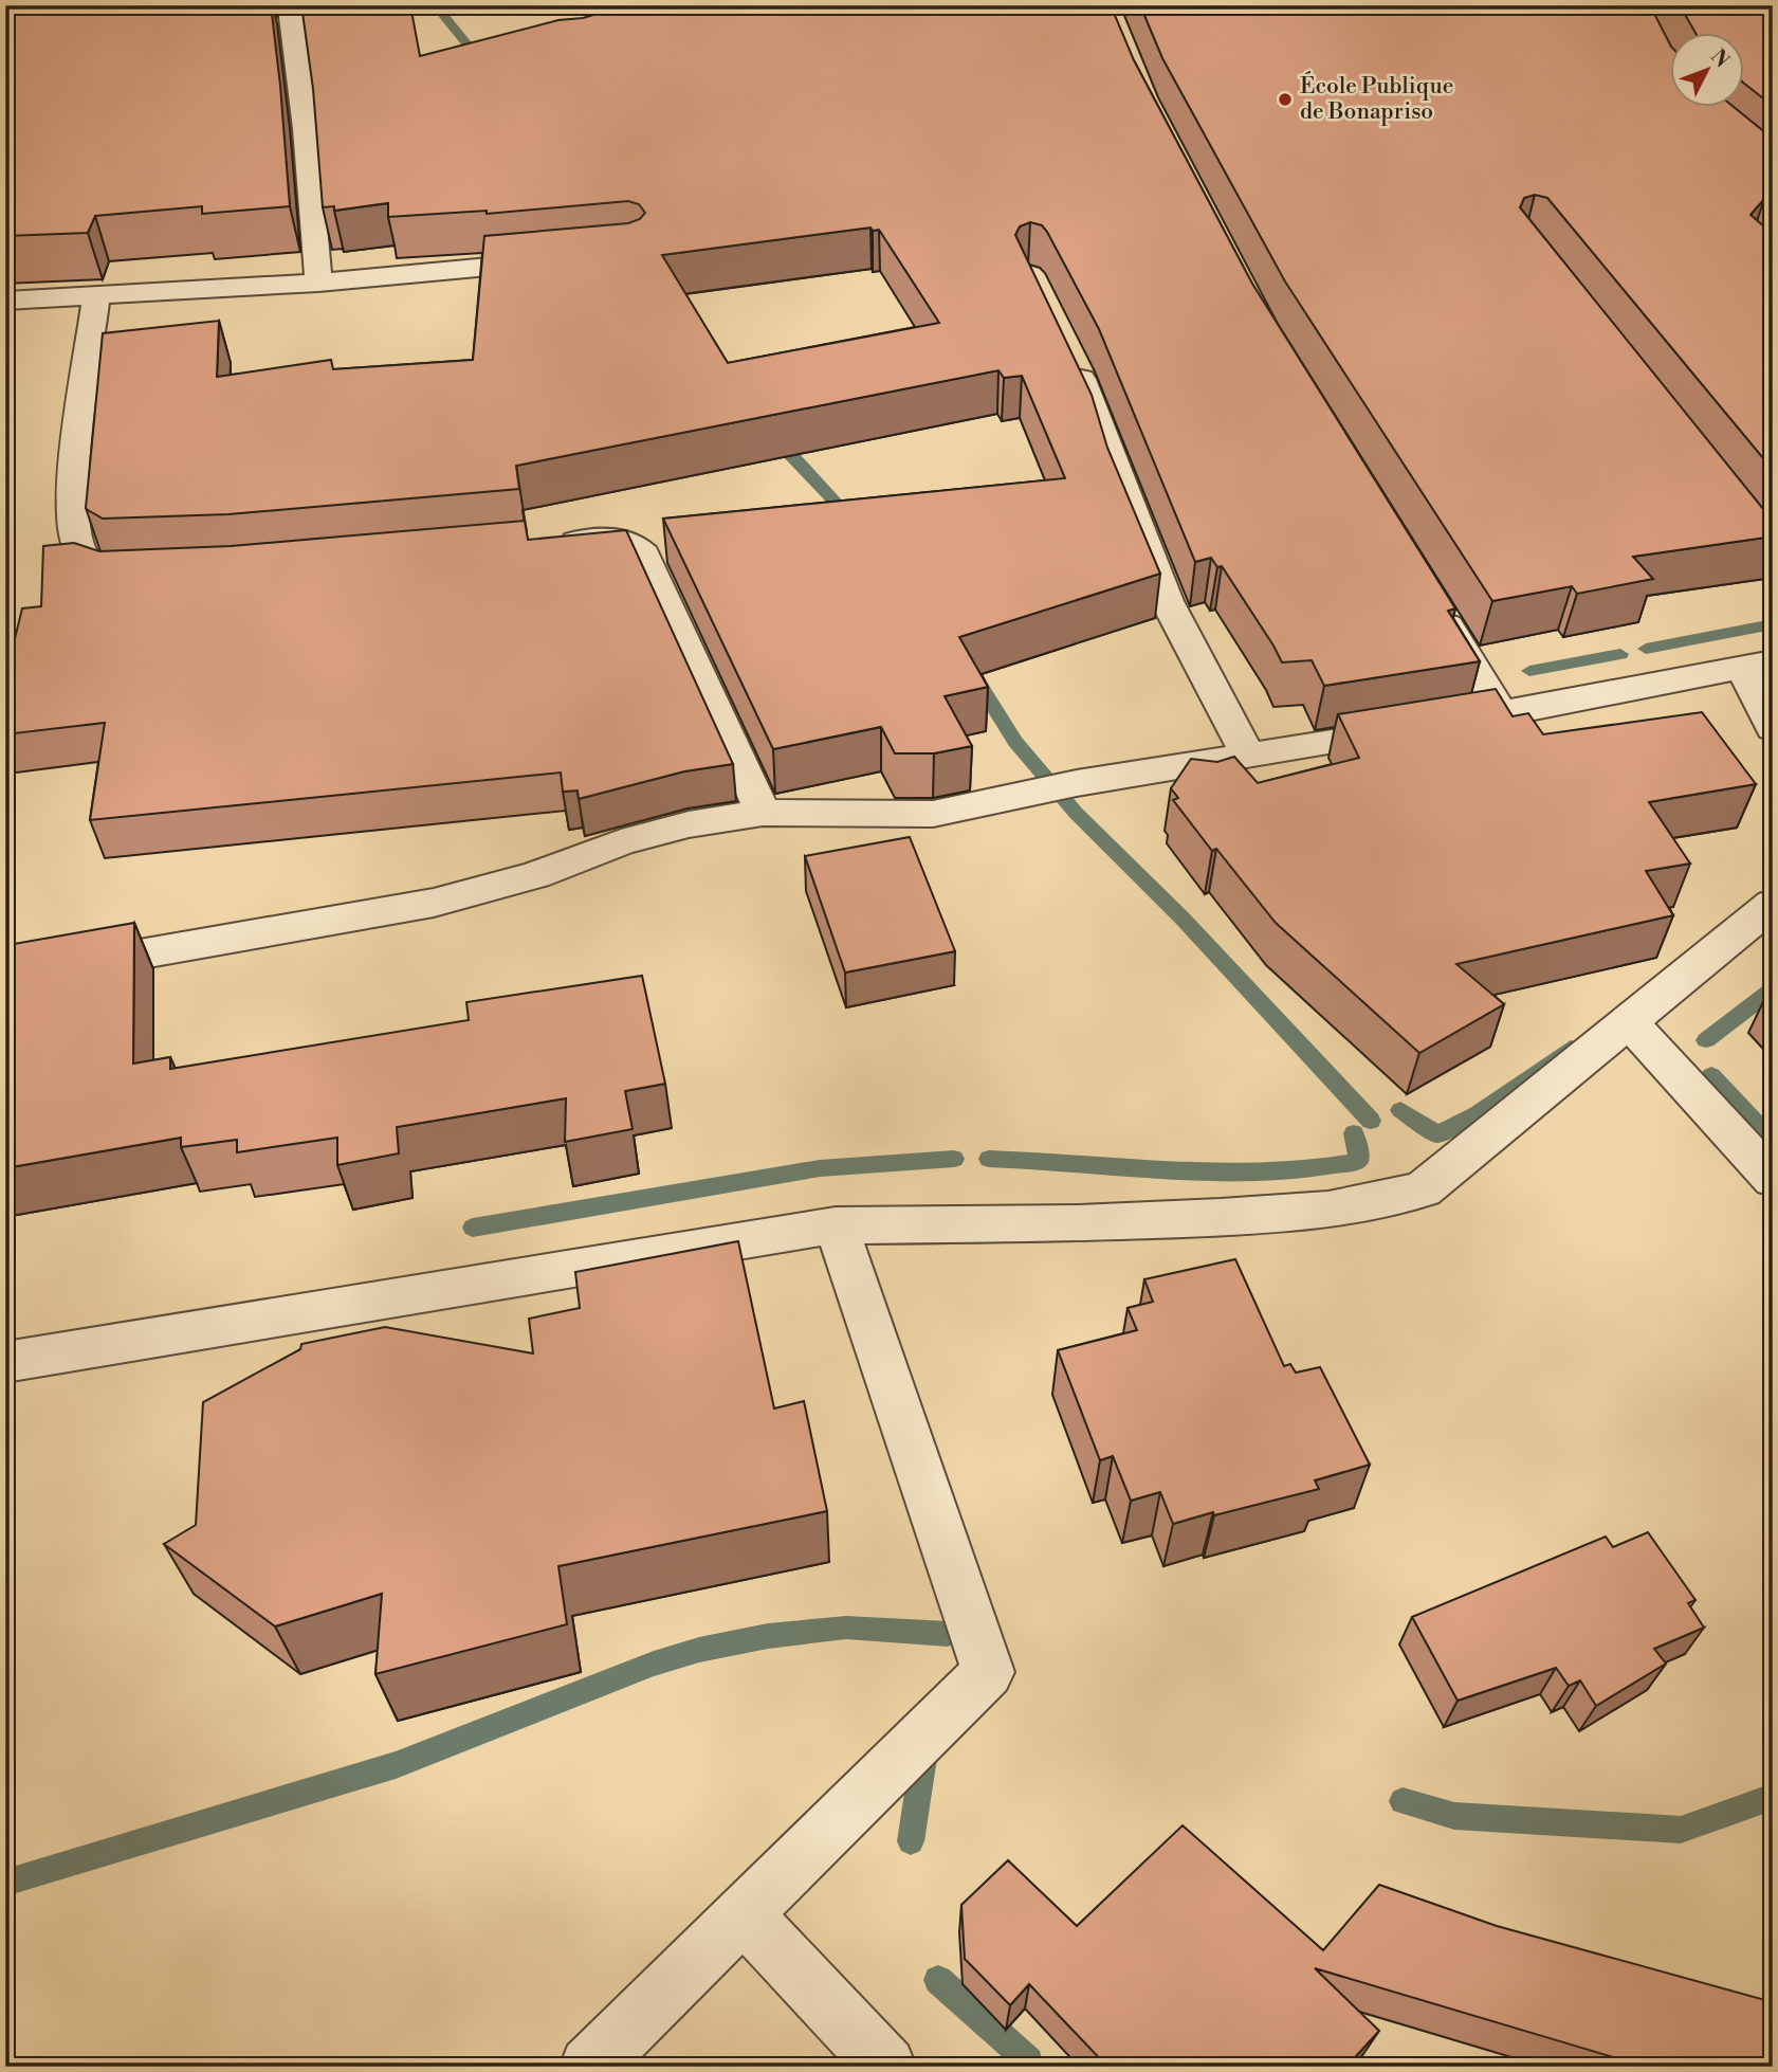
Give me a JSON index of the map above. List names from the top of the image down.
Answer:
{
  "places": ["École Publique de Bonapriso"],
  "north": "top right"
}
